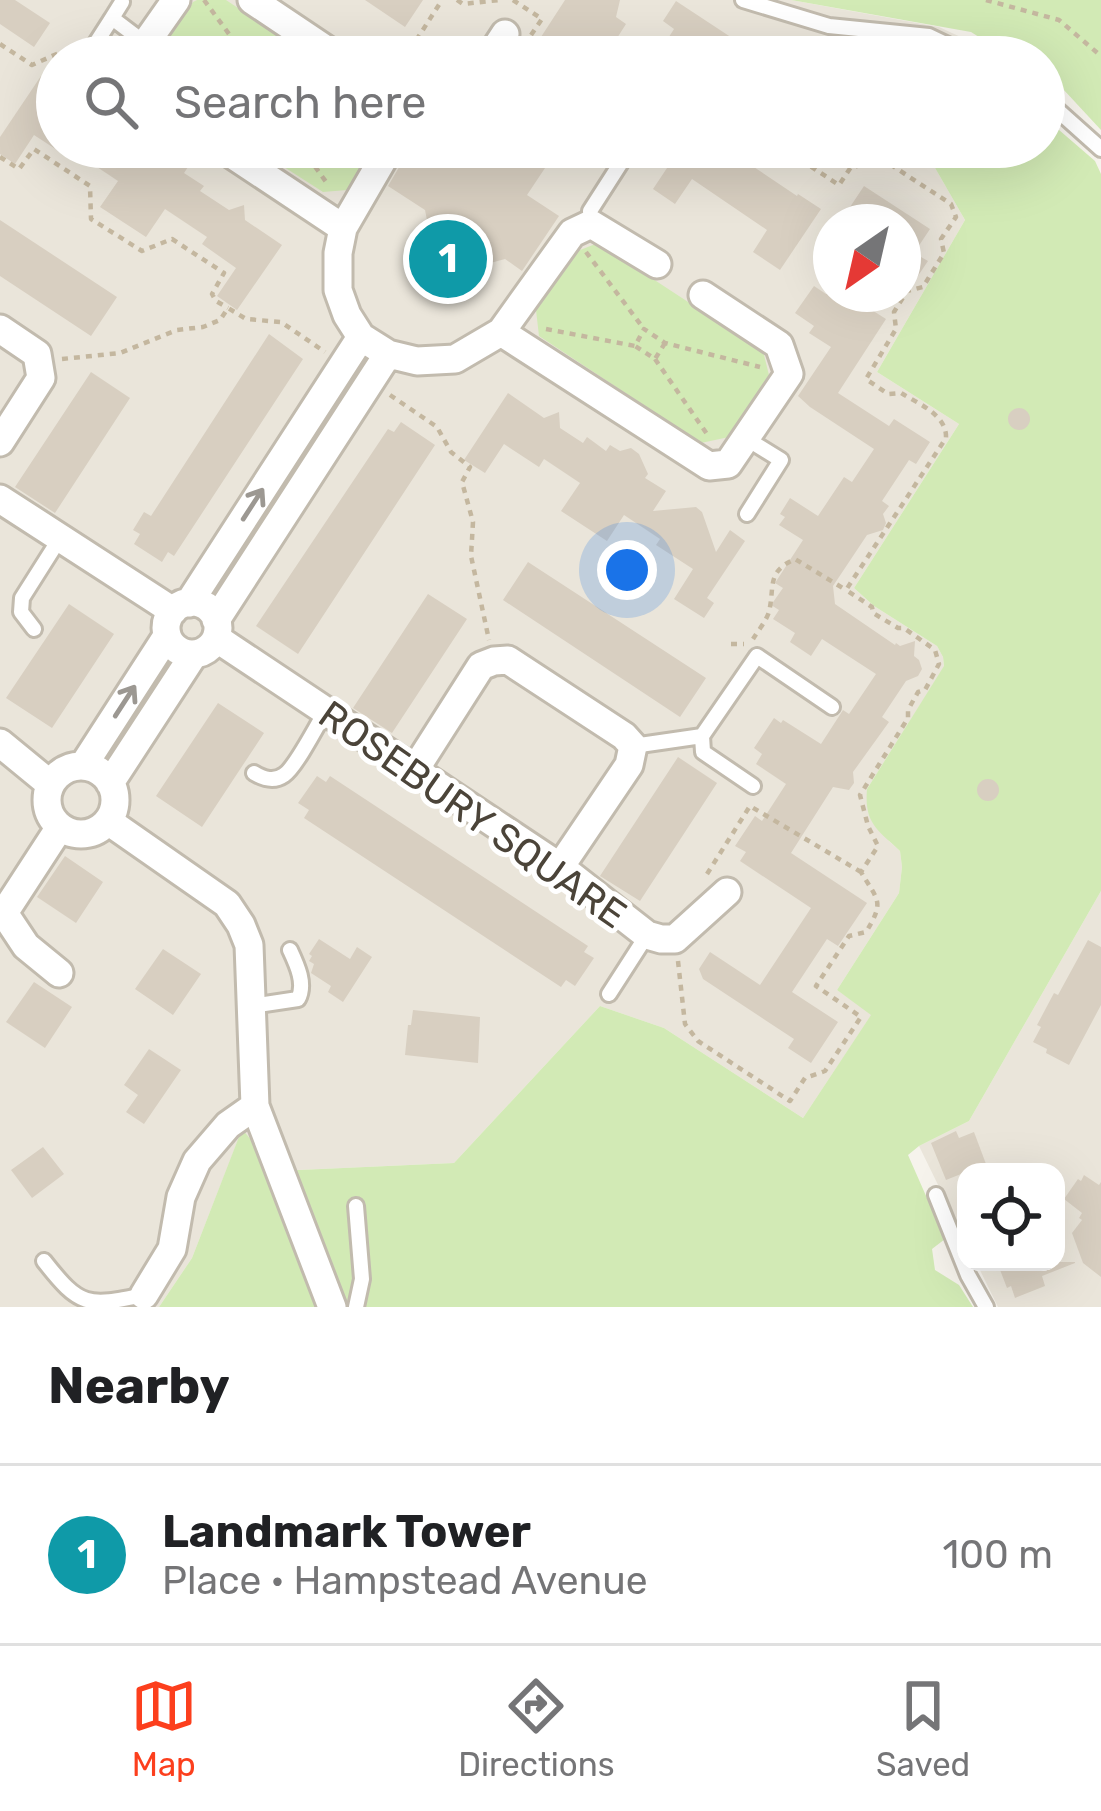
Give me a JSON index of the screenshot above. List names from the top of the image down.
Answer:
{
  "streets": {
    "street": ["ROSEBURY SQUARE"]
  },
  "north": "bottom left",
  "page": {
    "search": "Search here",
    "pins": "1",
    "heading": "Nearby",
    "list": [
      {
        "mark": "1",
        "name": "Landmark Tower",
        "note": "Place · Hampstead Avenue",
        "value": "100 m"
      }
    ],
    "nav": ["Map", "Directions", "Saved"]
  }
}
